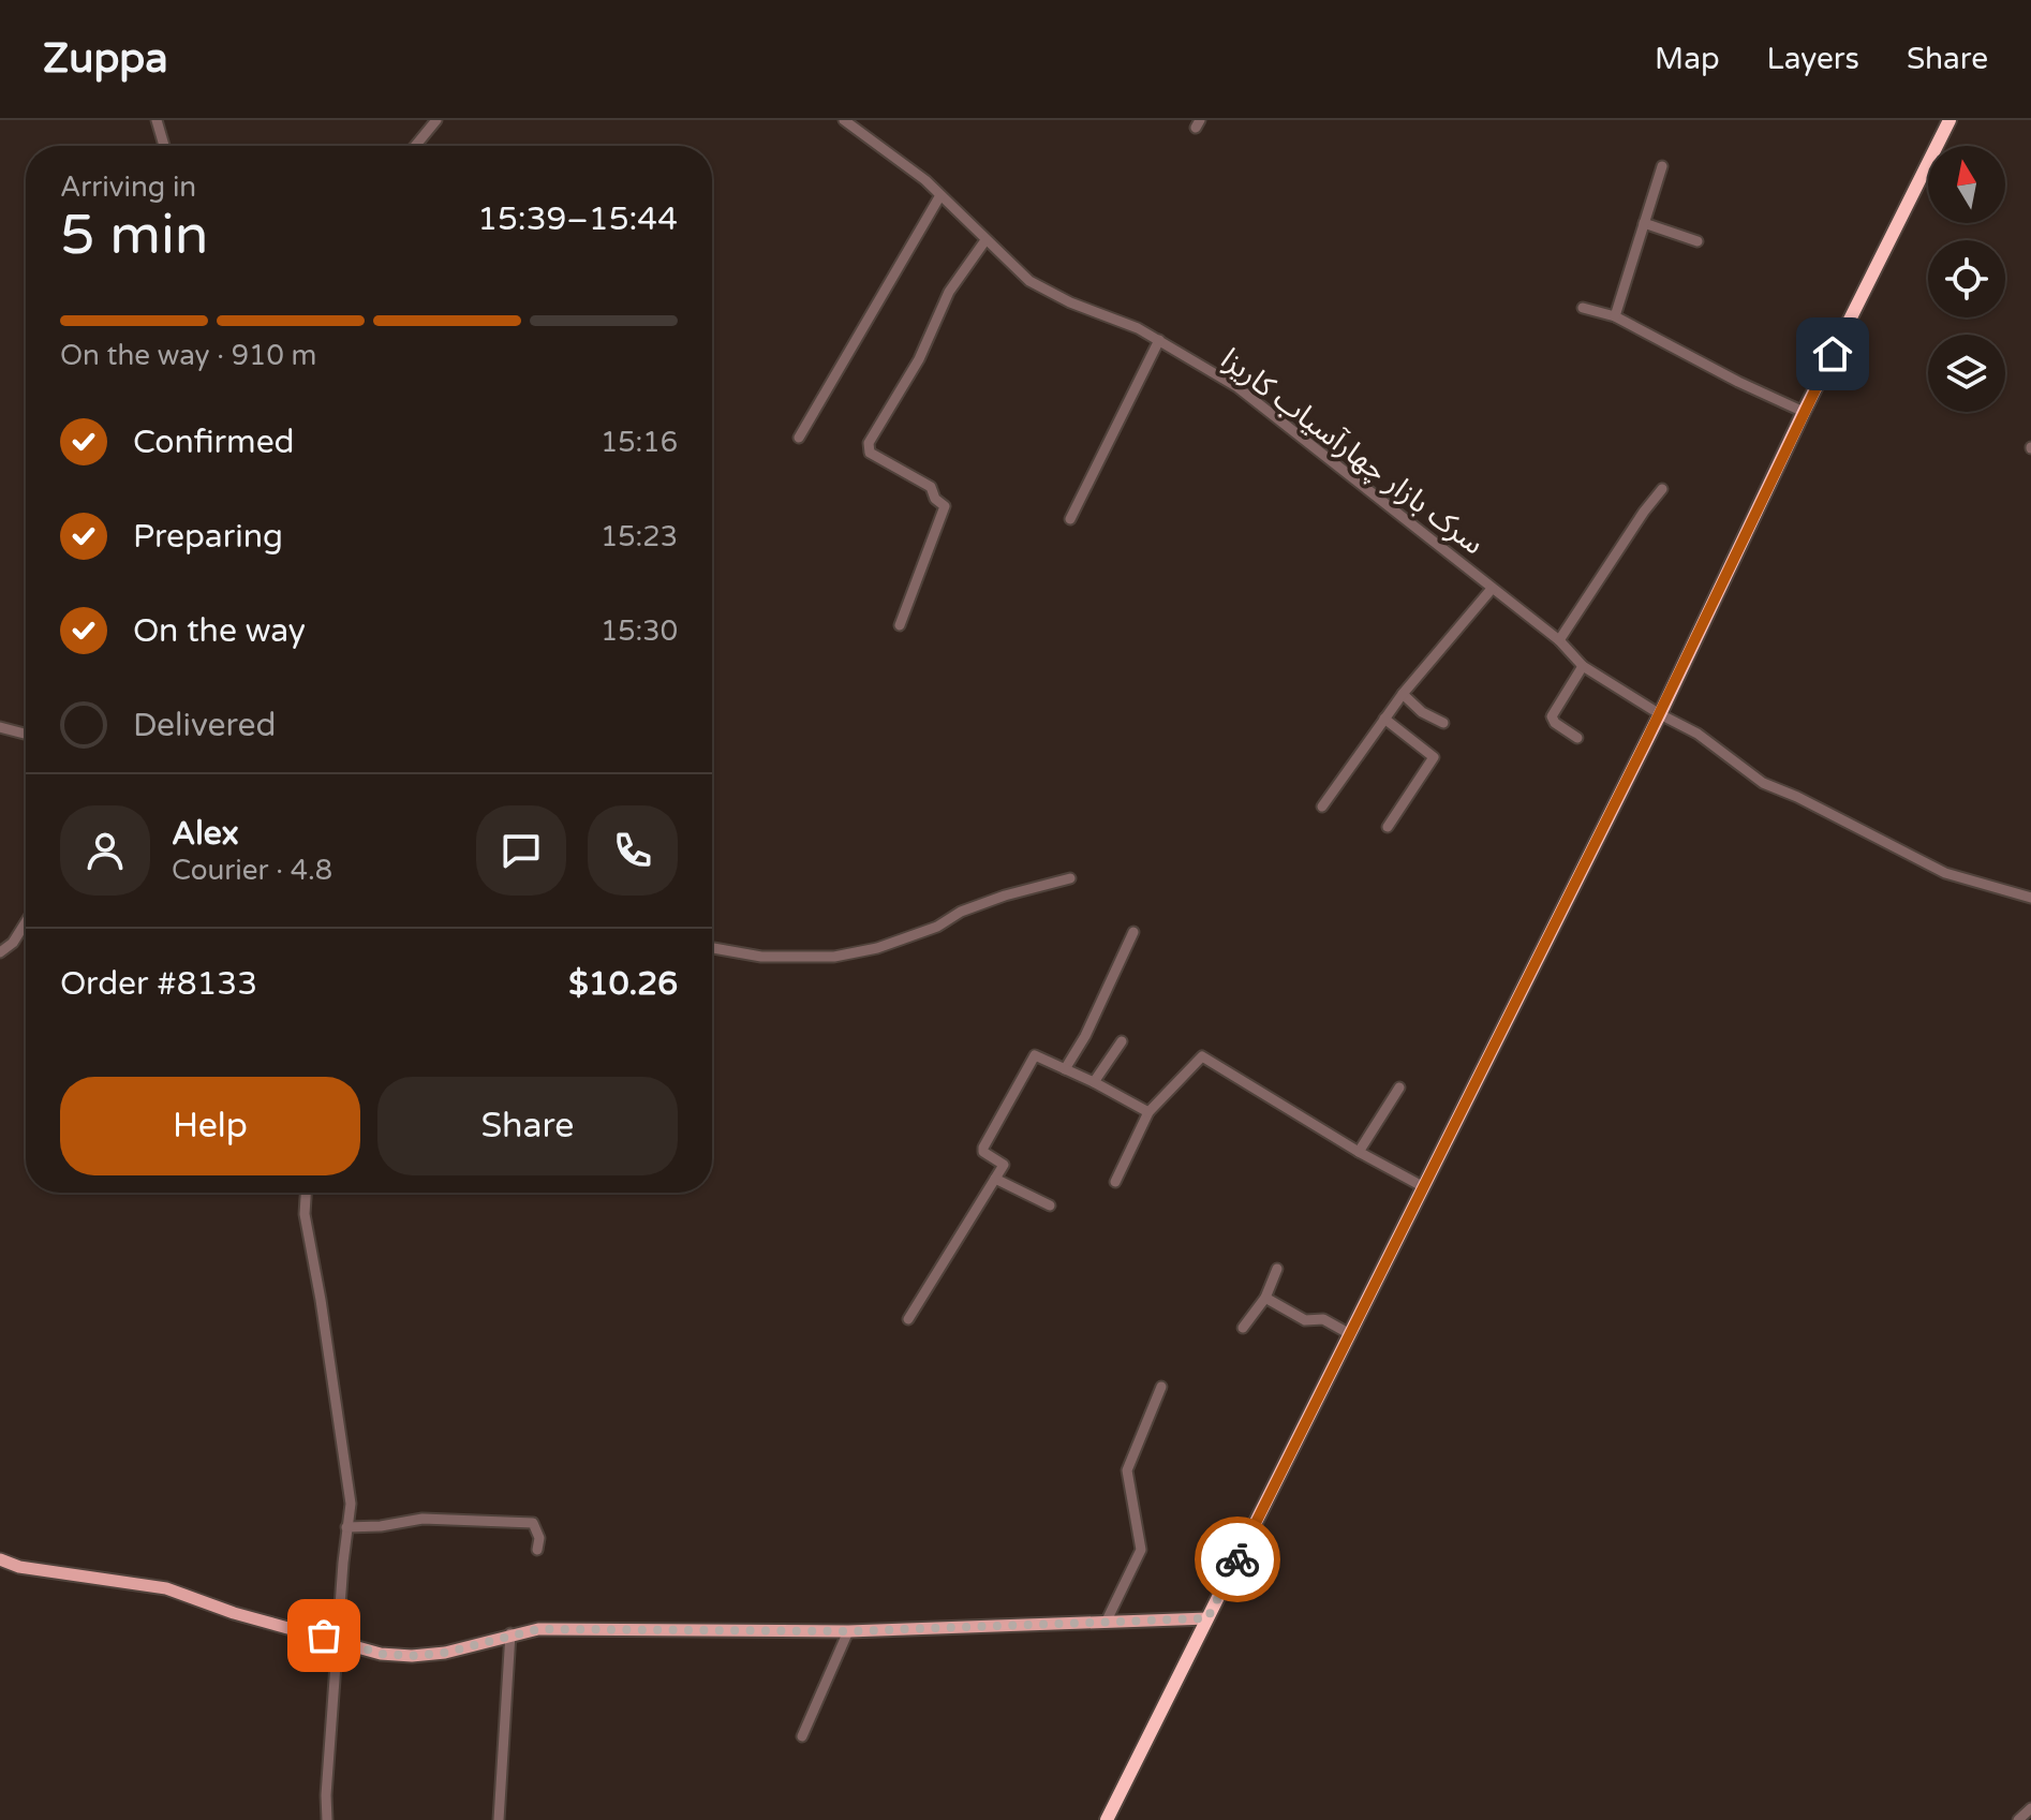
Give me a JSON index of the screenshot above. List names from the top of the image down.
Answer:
{
  "streets": {
    "street": ["سرک بازار چهارآسیاب کاریزا"]
  },
  "north": "top",
  "page": {
    "header": "Zuppa",
    "nav": ["Map", "Layers", "Share"],
    "heading": ["5 min", "Arriving in", "15:39–15:44"],
    "panel": [
      "Alex",
      "Courier · 4.8",
      "Order #8133",
      "$10.26"
    ],
    "bar": "On the way · 910 m",
    "list": [
      ["Confirmed", "15:16"],
      ["Preparing", "15:23"],
      ["On the way", "15:30"],
      "Delivered"
    ],
    "buttons": ["Help", "Share"]
  }
}
